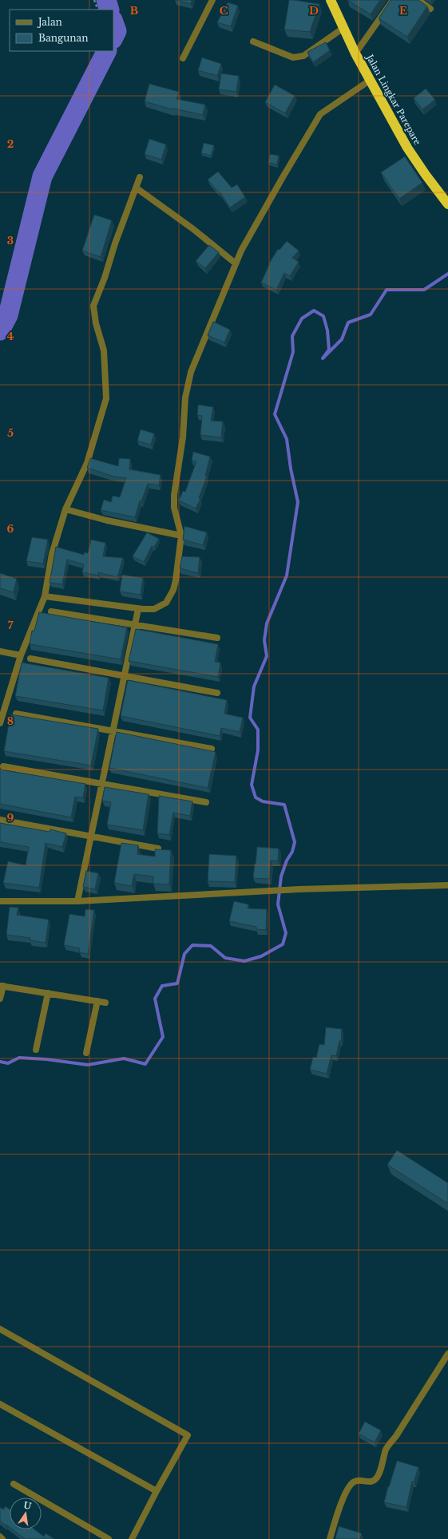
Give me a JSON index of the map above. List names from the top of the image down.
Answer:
{
  "streets": {
    "highway": ["Jalan Lingkar Parepare"]
  },
  "legend": ["Jalan", "Bangunan"],
  "north": "top",
  "grid": {
    "columns": [
      "B",
      "C",
      "D",
      "E"
    ],
    "rows": [
      "2",
      "3",
      "4",
      "5",
      "6",
      "7",
      "8",
      "9"
    ]
  }
}
